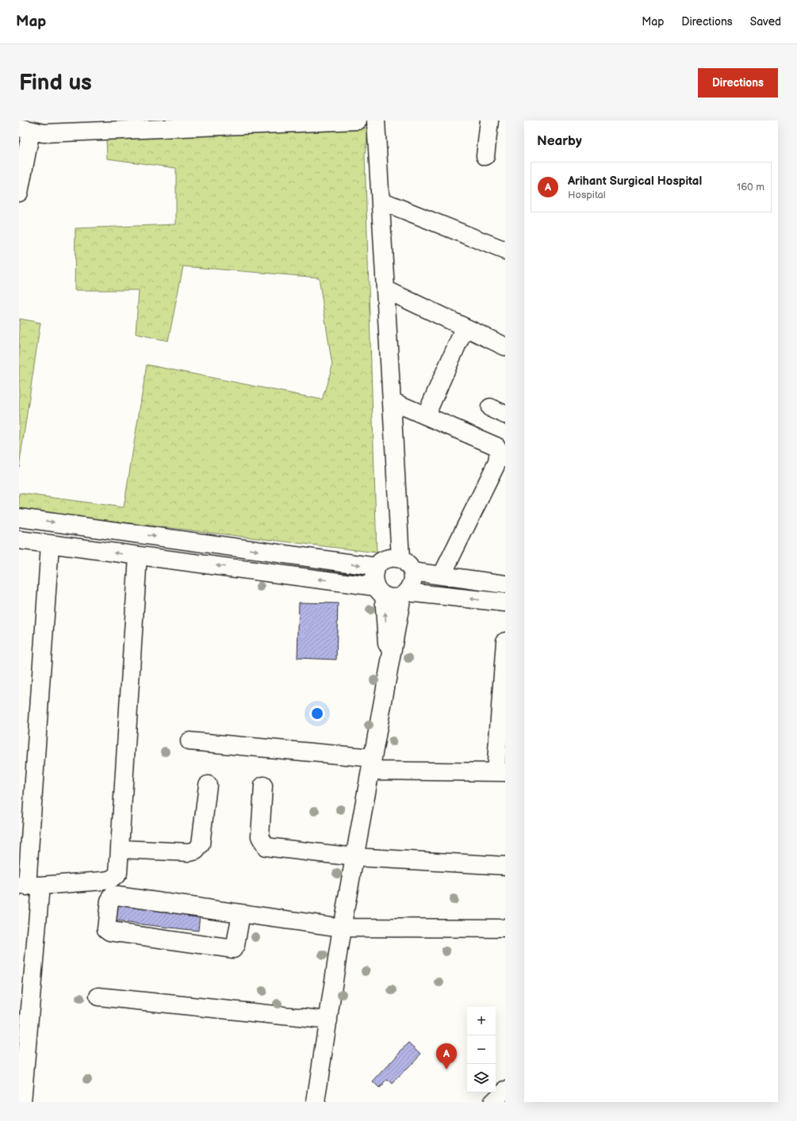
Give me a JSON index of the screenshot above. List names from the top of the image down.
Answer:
{
  "page": {
    "header": "Map",
    "nav": ["Map", "Directions", "Saved"],
    "buttons": "Directions",
    "title": "Find us",
    "heading": "Nearby",
    "list": [
      {
        "mark": "A",
        "name": "Arihant Surgical Hospital",
        "note": "Hospital",
        "value": "160 m"
      }
    ],
    "map_buttons": ["+", "−"],
    "pins": "A"
  }
}
